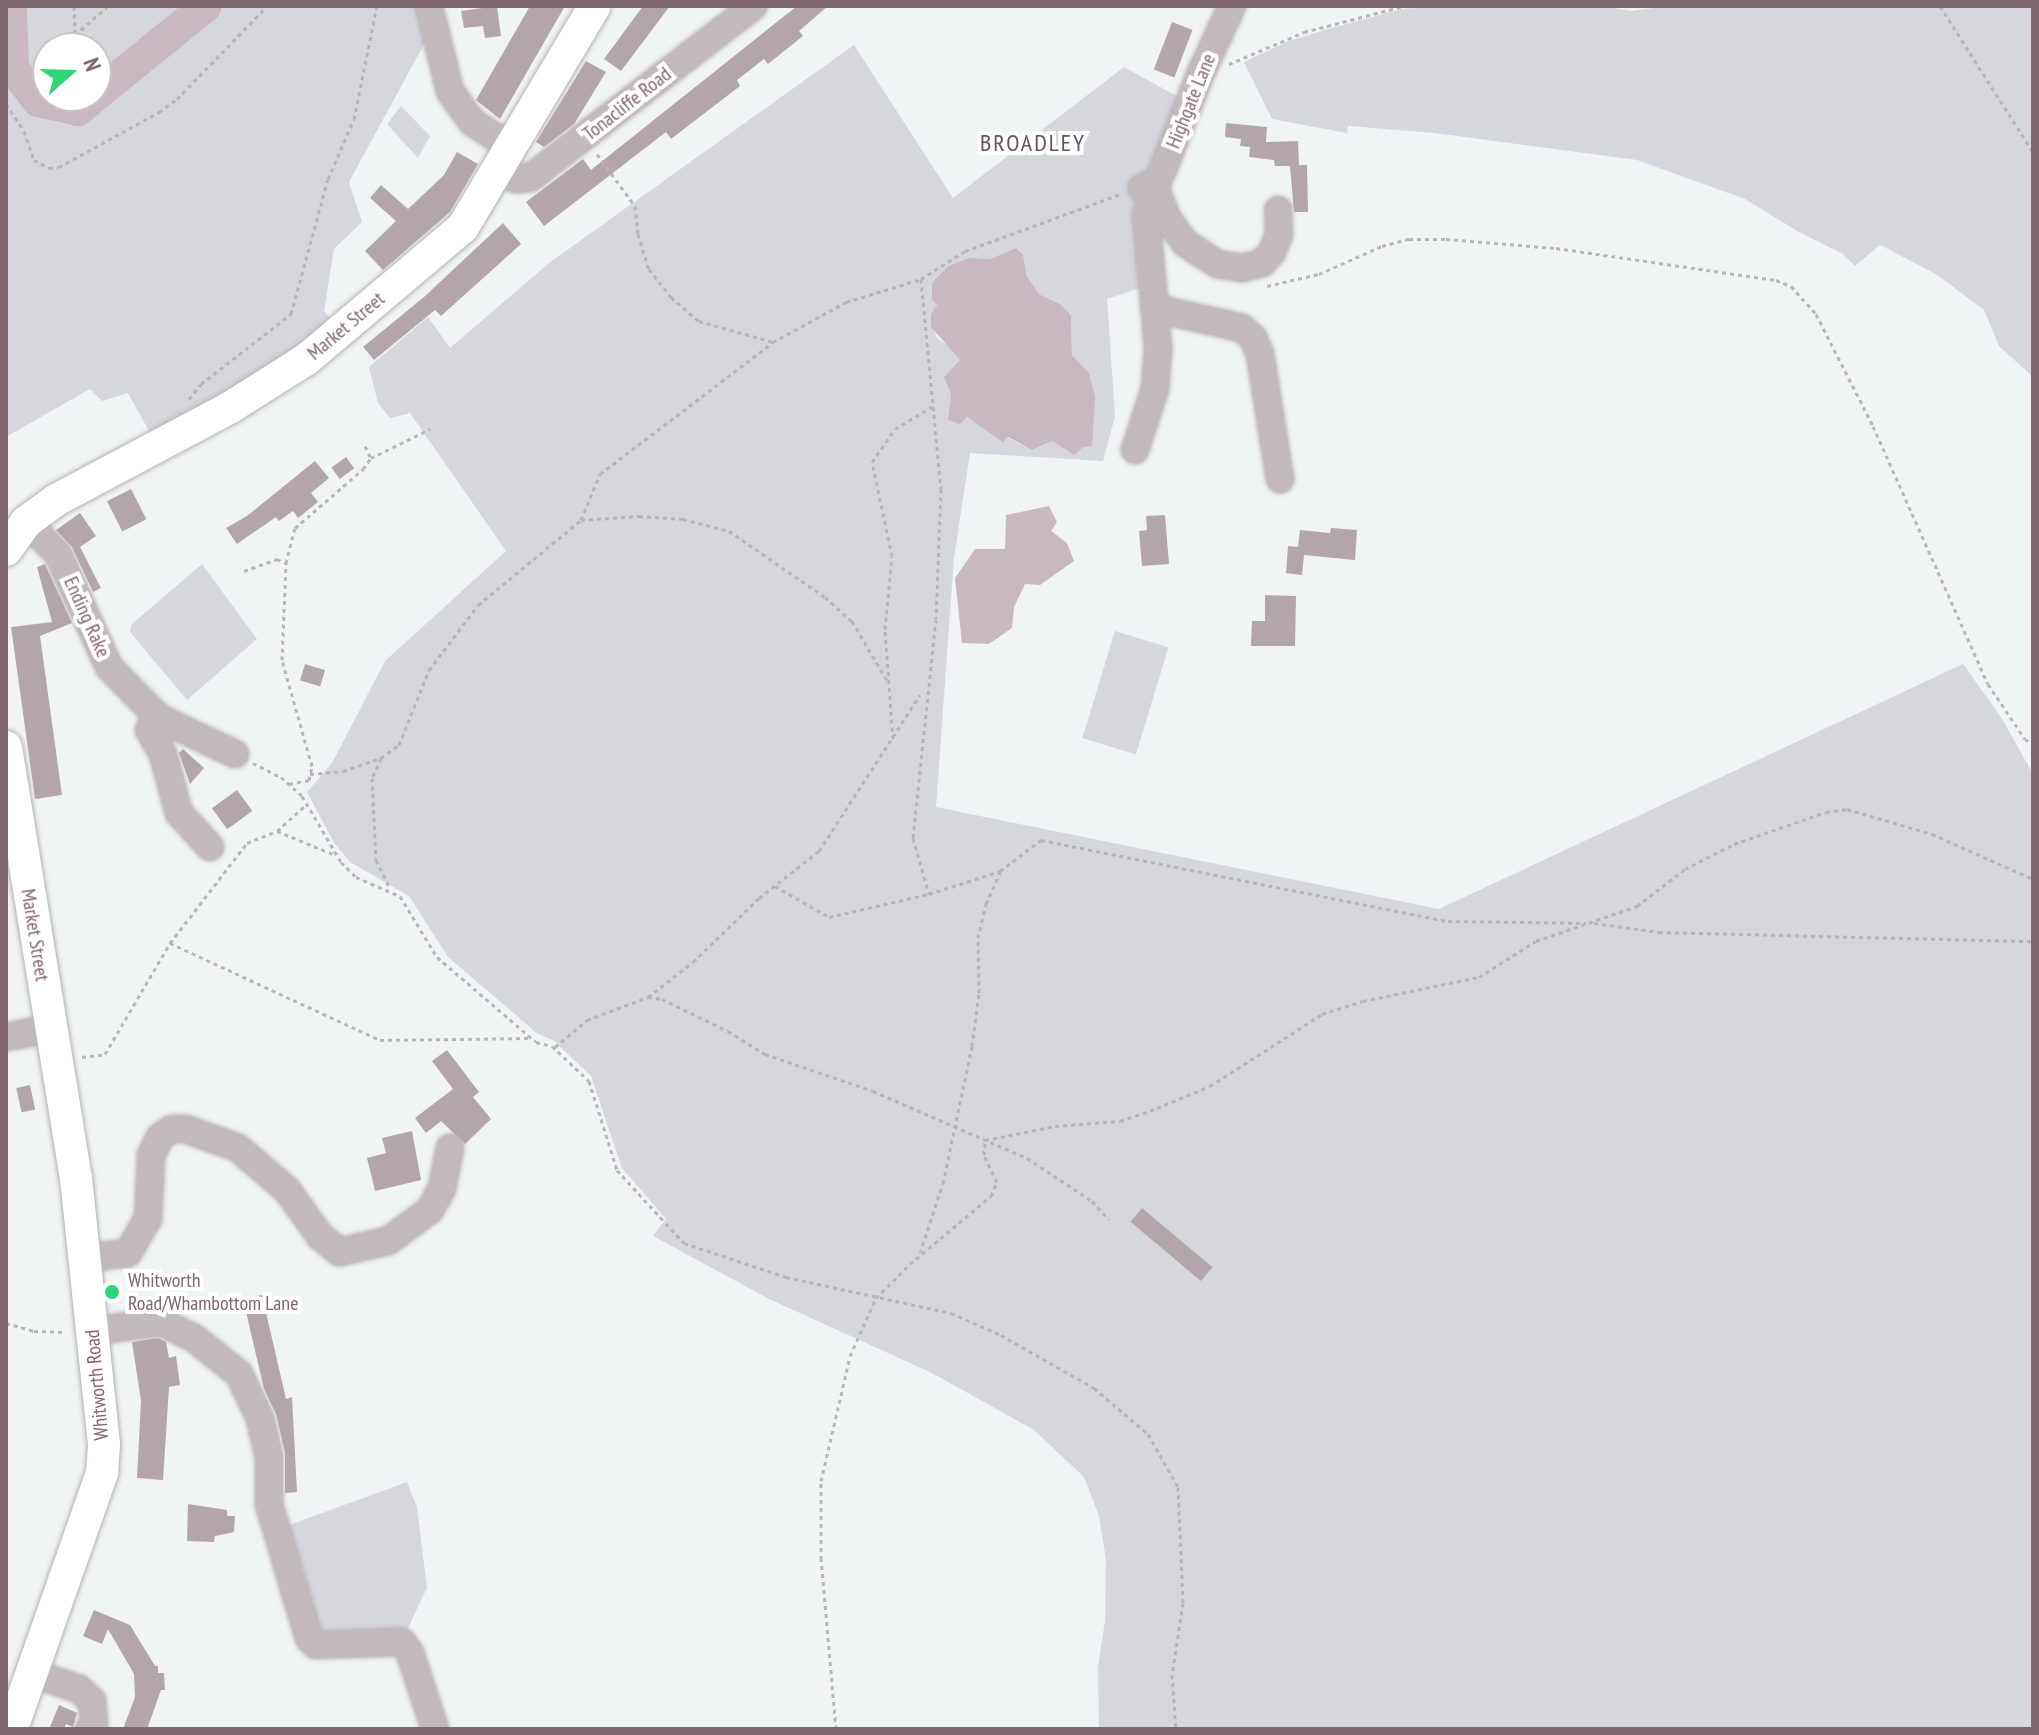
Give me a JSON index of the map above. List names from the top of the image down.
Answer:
{
  "streets": {
    "main road": ["Market Street", "Whitworth Road"],
    "street": ["Highgate Lane", "Tonacliffe Road", "Ending Rake"]
  },
  "crossings": [
    ["Tonacliffe Road", "Market Street"],
    ["Market Street", "Ending Rake"],
    ["Market Street", "Whitworth Road"]
  ],
  "districts": ["BROADLEY"],
  "places": ["Whitworth Road/Whambottom Lane"],
  "north": "right"
}
